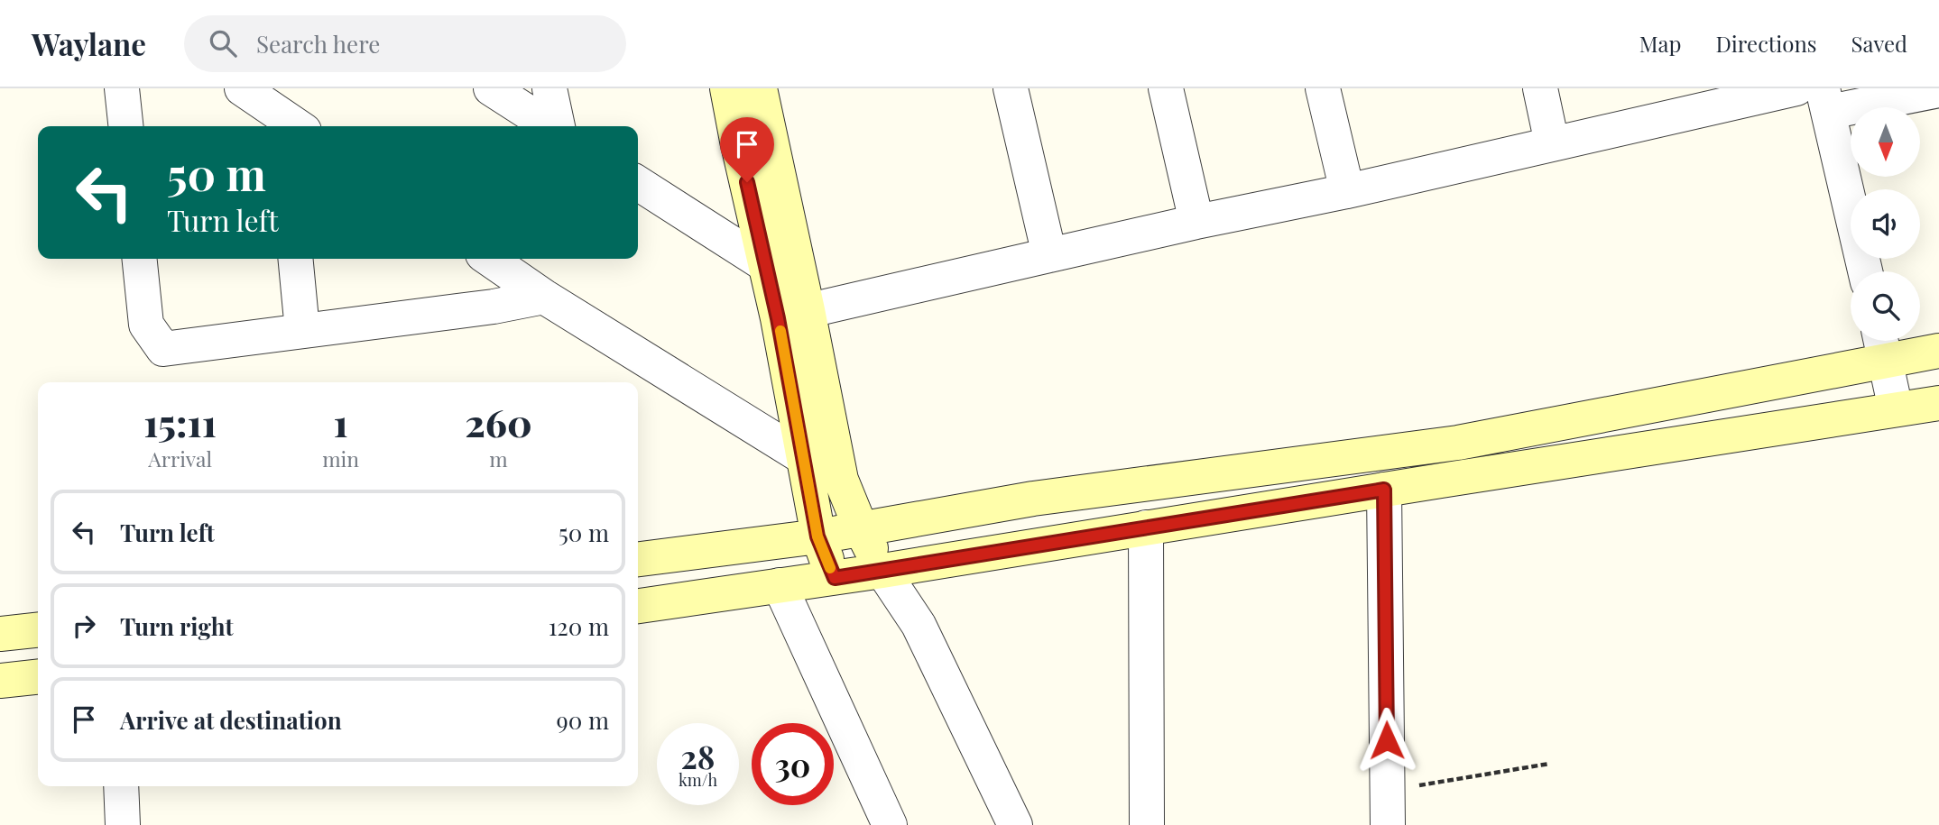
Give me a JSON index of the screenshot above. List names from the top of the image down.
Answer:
{
  "north": "bottom",
  "page": {
    "header": "Waylane",
    "search": "Search here",
    "nav": ["Map", "Directions", "Saved"],
    "turn": ["50 m", "Turn left"],
    "eta": [
      "15:11",
      "Arrival",
      "1",
      "min",
      "260",
      "m"
    ],
    "list": [
      {
        "name": "Turn left",
        "value": "50 m"
      },
      {
        "name": "Turn right",
        "value": "120 m"
      },
      {
        "name": "Arrive at destination",
        "value": "90 m"
      }
    ],
    "speed": "28 km/h",
    "limit": "30"
  }
}
